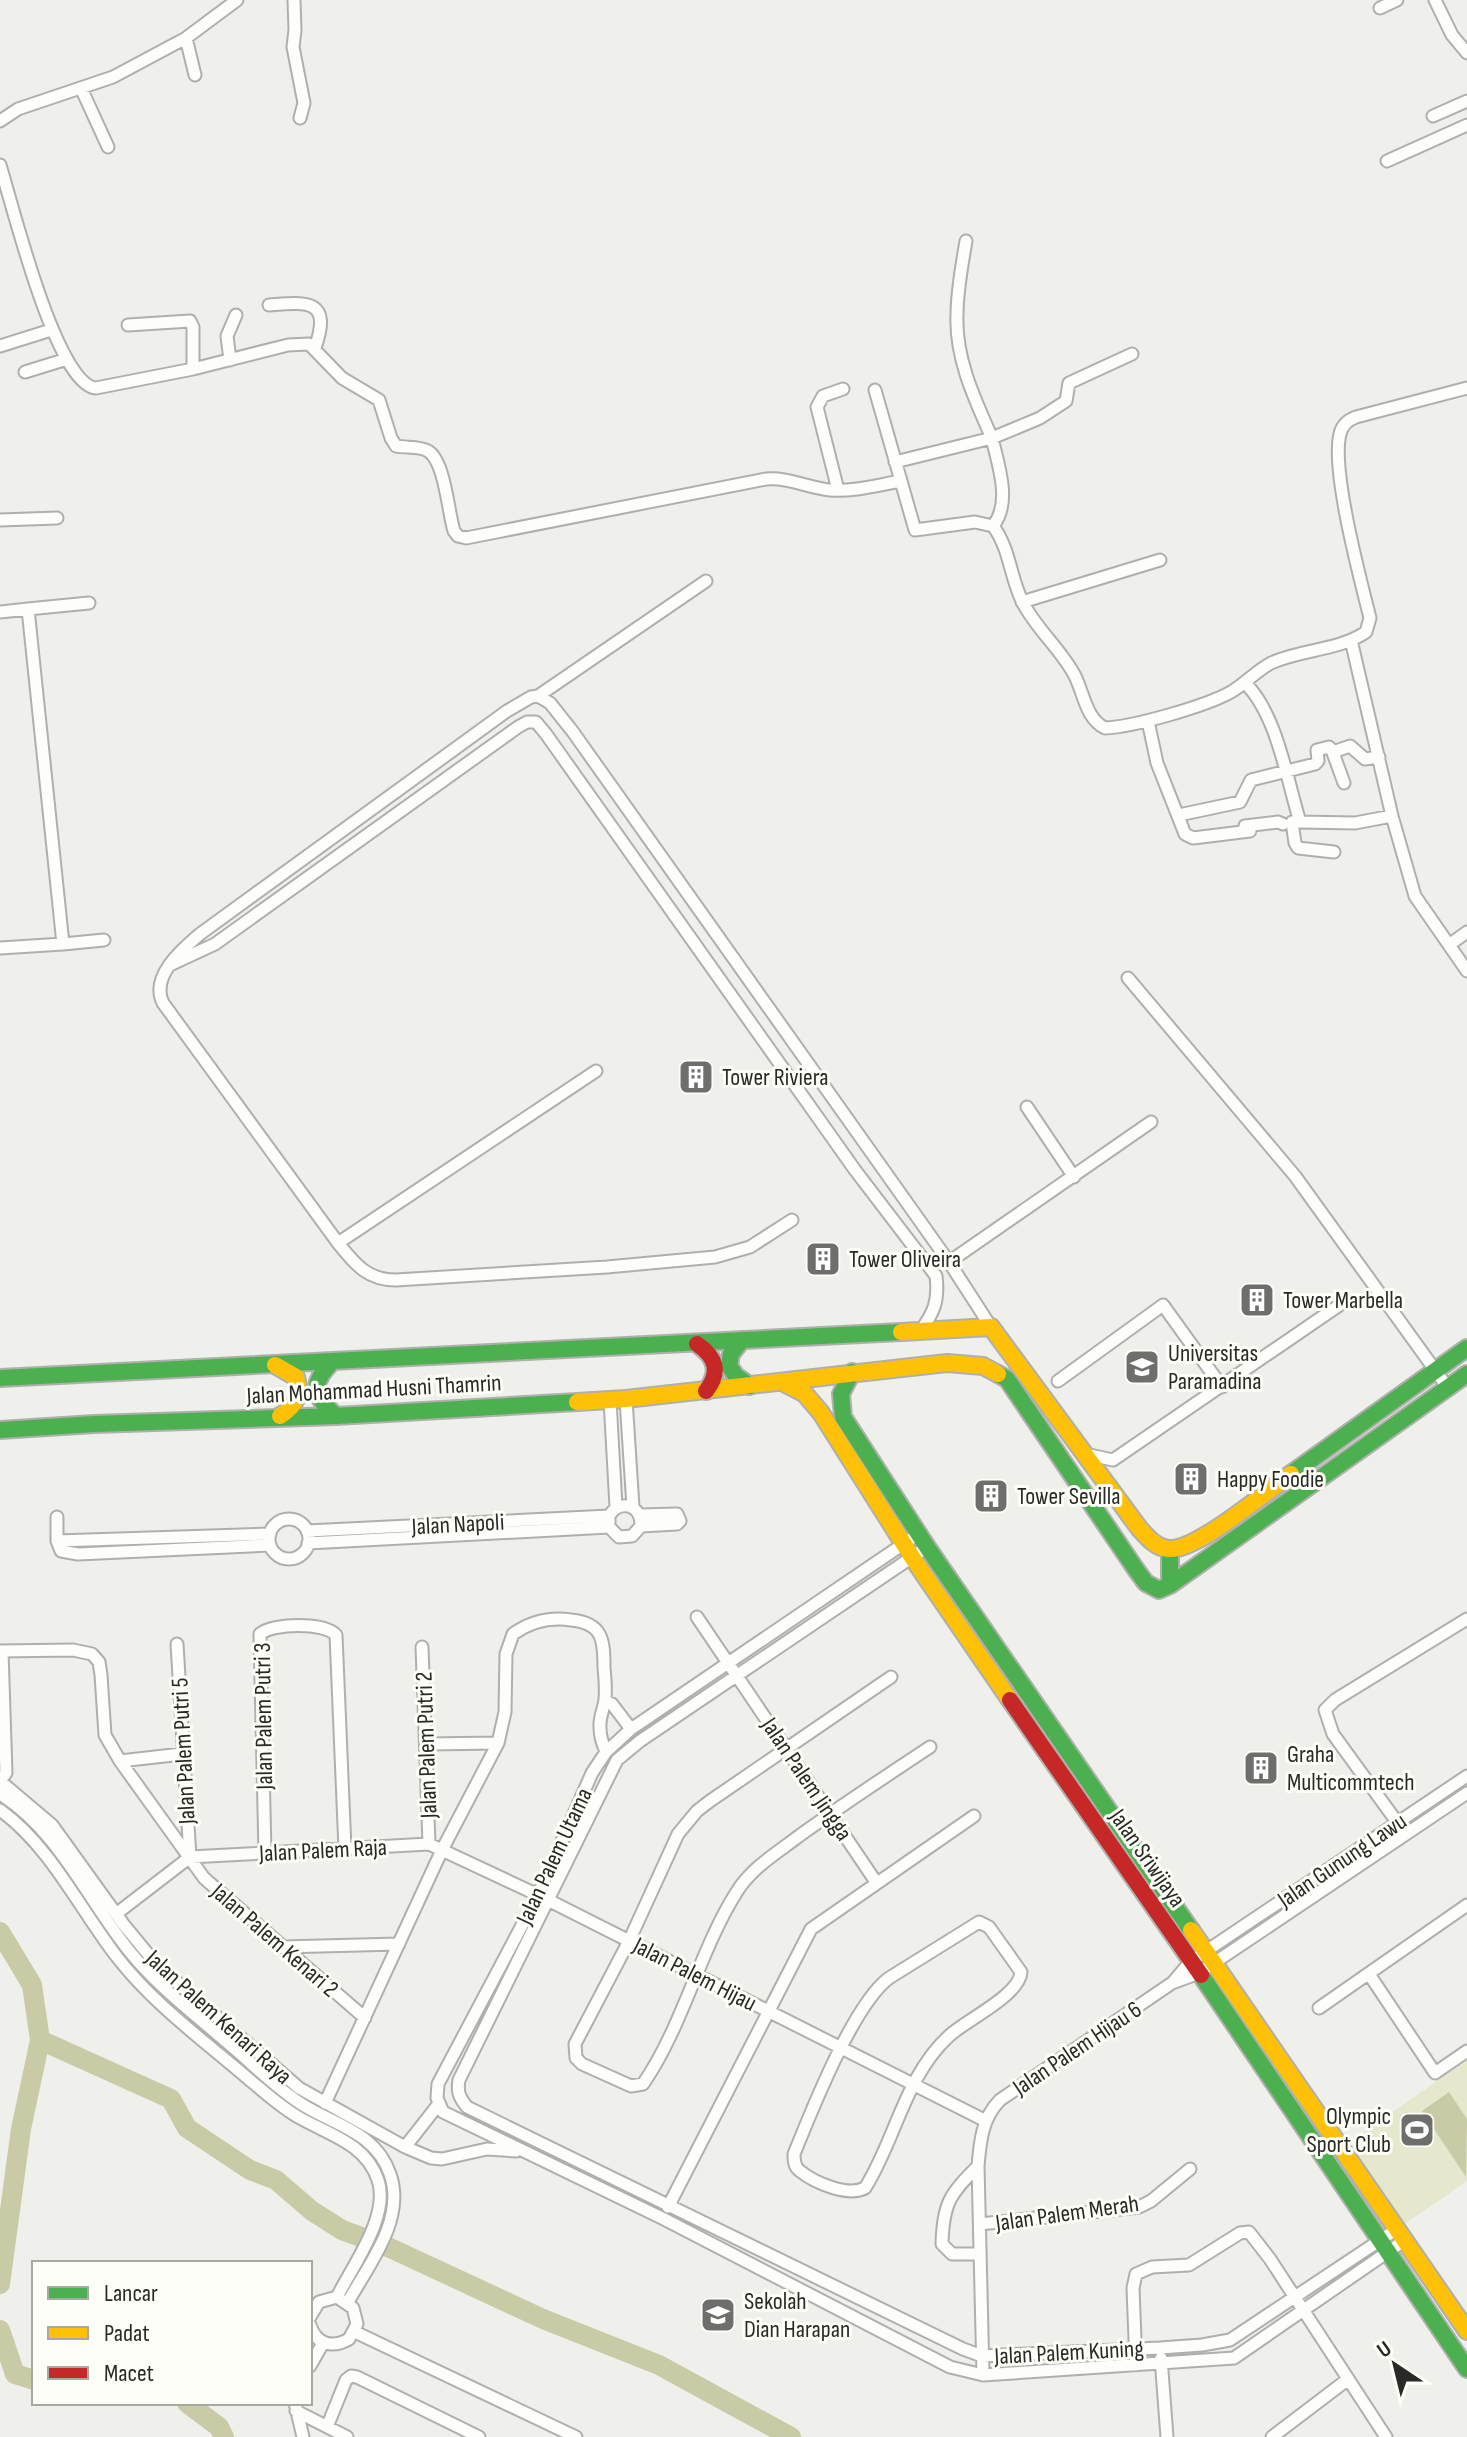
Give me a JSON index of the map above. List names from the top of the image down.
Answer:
{
  "streets": {
    "street": [
      "Jalan Mohammad Husni Thamrin",
      "Jalan Napoli",
      "Jalan Palem Putri 3",
      "Jalan Palem Putri 2",
      "Jalan Palem Putri 5",
      "Jalan Palem Jingga",
      "Jalan Palem Raja",
      "Jalan Palem Utama",
      "Jalan Sriwijaya",
      "Jalan Gunung Lawu",
      "Jalan Palem Kenari 2",
      "Jalan Palem Hijau",
      "Jalan Palem Kenari Raya",
      "Jalan Palem Hijau 6",
      "Jalan Palem Merah",
      "Jalan Palem Kuning"
    ]
  },
  "crossings": [
    ["Jalan Mohammad Husni Thamrin", "Jalan Sriwijaya"],
    ["Jalan Palem Putri 3", "Jalan Palem Raja"],
    ["Jalan Palem Putri 2", "Jalan Palem Raja"],
    ["Jalan Palem Putri 5", "Jalan Palem Raja"],
    ["Jalan Palem Putri 5", "Jalan Palem Kenari 2"],
    ["Jalan Palem Jingga", "Jalan Palem Utama"],
    ["Jalan Palem Raja", "Jalan Palem Utama"],
    ["Jalan Palem Raja", "Jalan Palem Kenari 2"],
    ["Jalan Palem Raja", "Jalan Palem Hijau"],
    ["Jalan Palem Utama", "Jalan Sriwijaya"],
    ["Jalan Palem Utama", "Jalan Palem Hijau"],
    ["Jalan Palem Utama", "Jalan Palem Kenari Raya"],
    ["Jalan Palem Utama", "Jalan Palem Kuning"],
    ["Jalan Sriwijaya", "Jalan Gunung Lawu"],
    ["Jalan Sriwijaya", "Jalan Palem Hijau 6"],
    ["Jalan Sriwijaya", "Jalan Palem Kuning"],
    ["Jalan Gunung Lawu", "Jalan Palem Hijau 6"],
    ["Jalan Palem Hijau", "Jalan Palem Hijau 6"],
    ["Jalan Palem Kenari Raya", "Jalan Palem Kuning"]
  ],
  "places": {
    "building": [
      "Tower Riviera",
      "Tower Oliveira",
      "Tower Marbella",
      "Happy Foodie",
      "Tower Sevilla",
      "Graha Multicommtech"
    ],
    "school or university": ["Universitas Paramadina", "Sekolah Dian Harapan"],
    "sports": ["Olympic Sport Club"]
  },
  "legend": ["Lancar", "Padat", "Macet"],
  "north": "top left"
}
